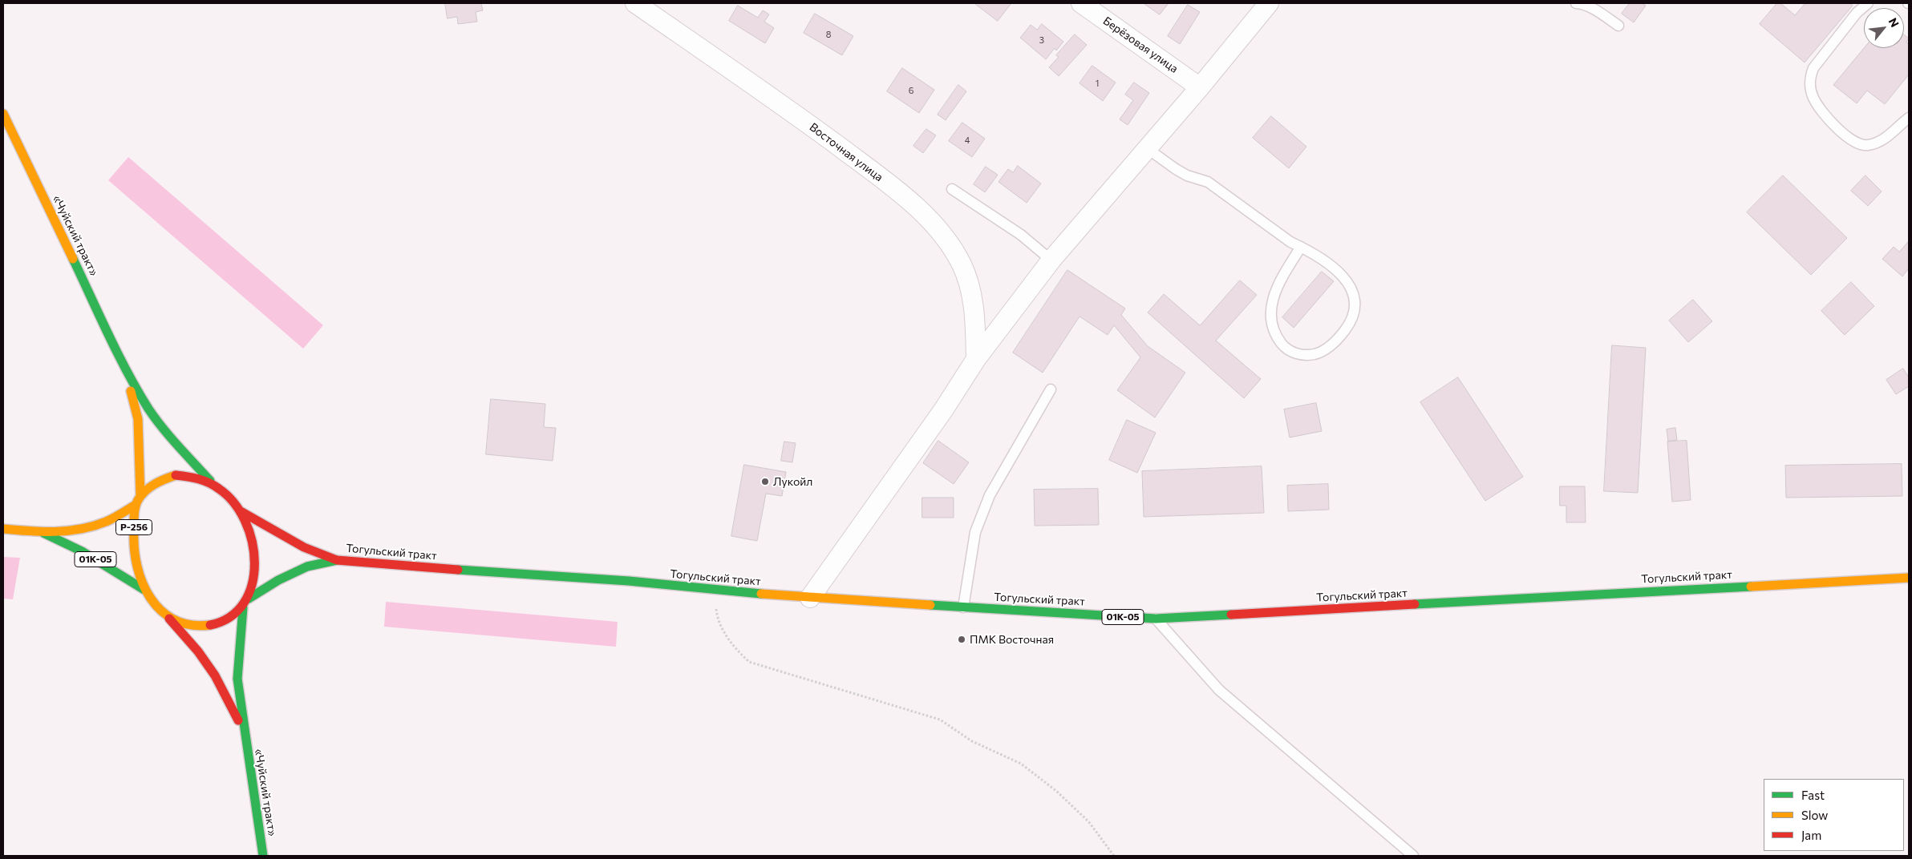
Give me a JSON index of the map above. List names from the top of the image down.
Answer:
{
  "streets": {
    "main road": [
      "«Чуйский тракт»",
      "Р-256",
      "Тогульский тракт",
      "01К-05"
    ],
    "street": ["Берёзовая улица", "Восточная улица"]
  },
  "crossings": [
    ["«Чуйский тракт»", "01К-05"],
    ["Тогульский тракт", "01К-05"]
  ],
  "places": ["Лукойл", "ПМК Восточная"],
  "house_numbers": [
    "8",
    "3",
    "1",
    "6",
    "4"
  ],
  "legend": ["Fast", "Slow", "Jam"],
  "north": "top right"
}
